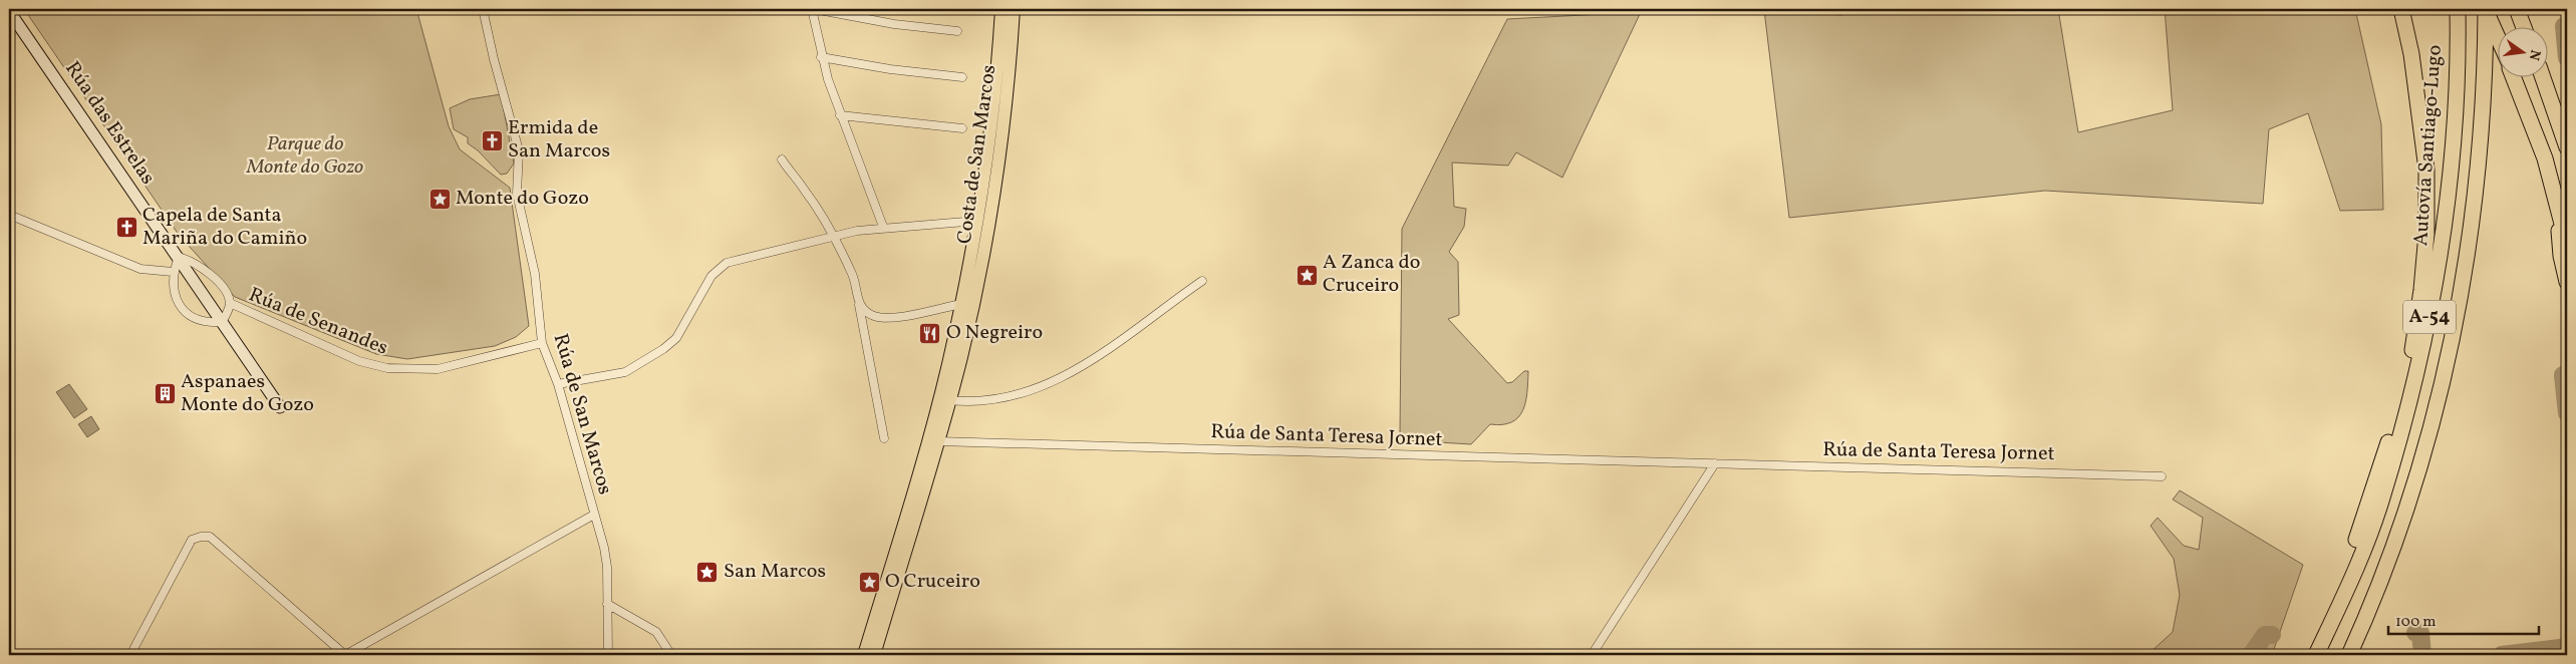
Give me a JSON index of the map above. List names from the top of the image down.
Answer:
{
  "streets": {
    "highway": ["Autovía Santiago-Lugo", "A-54"],
    "main road": ["Costa de San Marcos"],
    "street": [
      "Rúa das Estrelas",
      "Rúa de Senandes",
      "Rúa de San Marcos",
      "Rúa de Santa Teresa Jornet"
    ]
  },
  "crossings": [
    ["Rúa das Estrelas", "Rúa de Senandes"],
    ["Rúa de Senandes", "Rúa de San Marcos"]
  ],
  "parks": ["Parque do Monte do Gozo"],
  "places": {
    "church": ["Ermida de San Marcos", "Capela de Santa Mariña do Camiño"],
    "place": [
      "Monte do Gozo",
      "A Zanca do Cruceiro",
      "San Marcos",
      "O Cruceiro"
    ],
    "restaurant": ["O Negreiro"],
    "building": ["Aspanaes Monte do Gozo"]
  },
  "scale_bar": "100 m",
  "north": "right"
}
